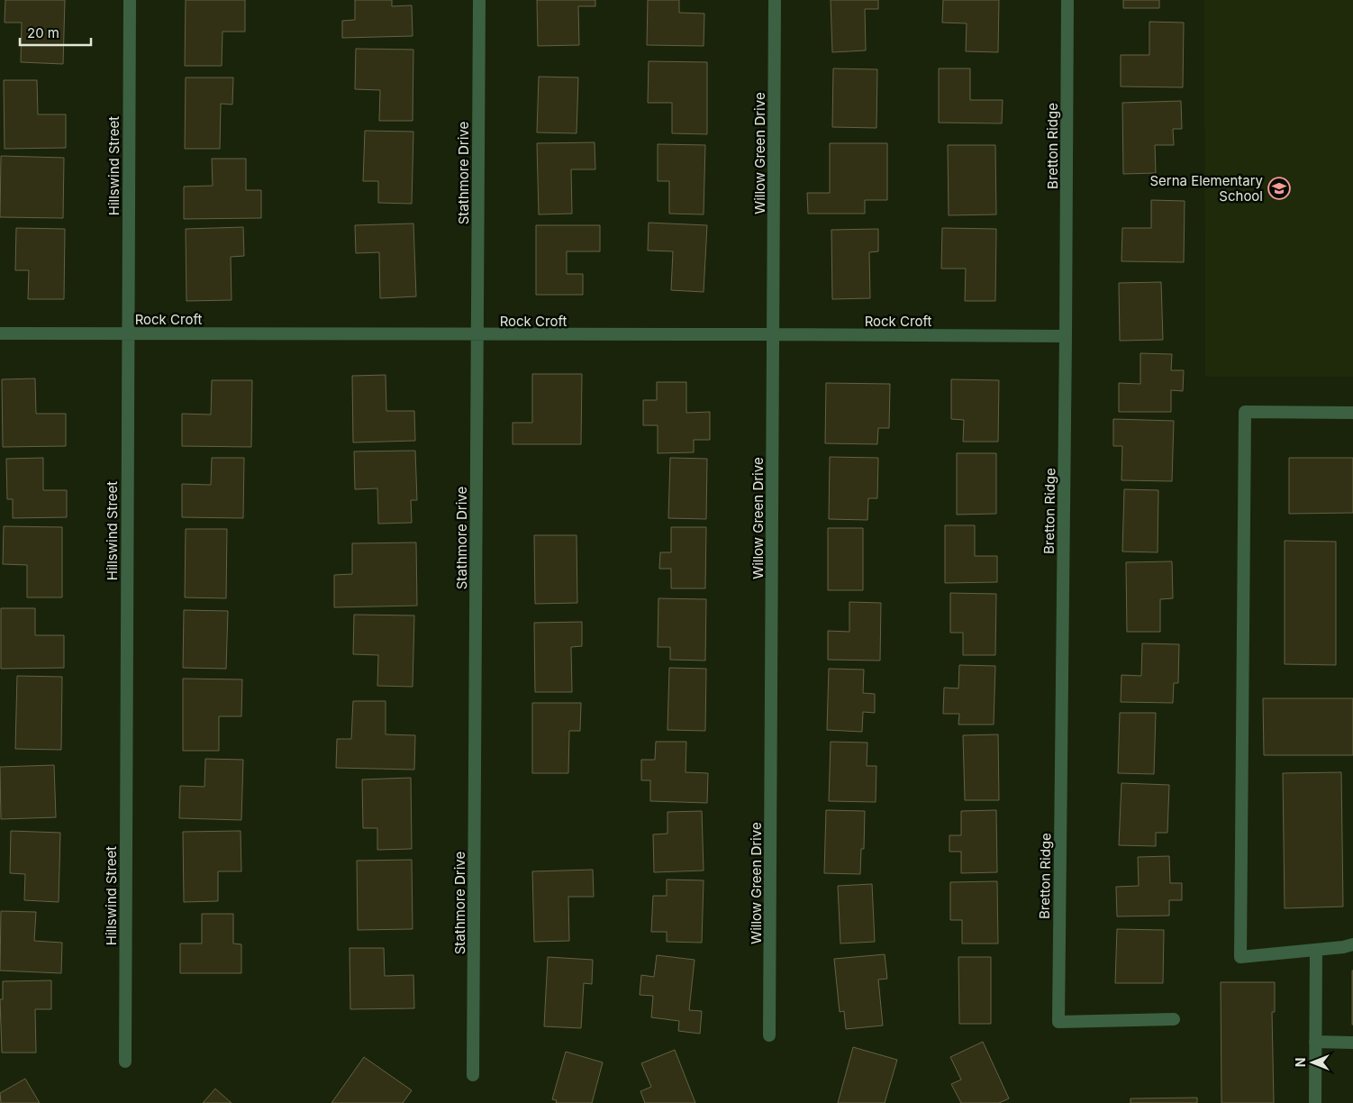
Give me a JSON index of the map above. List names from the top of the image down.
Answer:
{
  "streets": {
    "street": [
      "Bretton Ridge",
      "Willow Green Drive",
      "Hillswind Street",
      "Stathmore Drive",
      "Rock Croft"
    ]
  },
  "crossings": [
    ["Bretton Ridge", "Rock Croft"],
    ["Willow Green Drive", "Rock Croft"],
    ["Hillswind Street", "Rock Croft"],
    ["Stathmore Drive", "Rock Croft"]
  ],
  "places": {
    "school or university": ["Serna Elementary School"]
  },
  "scale_bar": "20 m",
  "north": "left"
}
